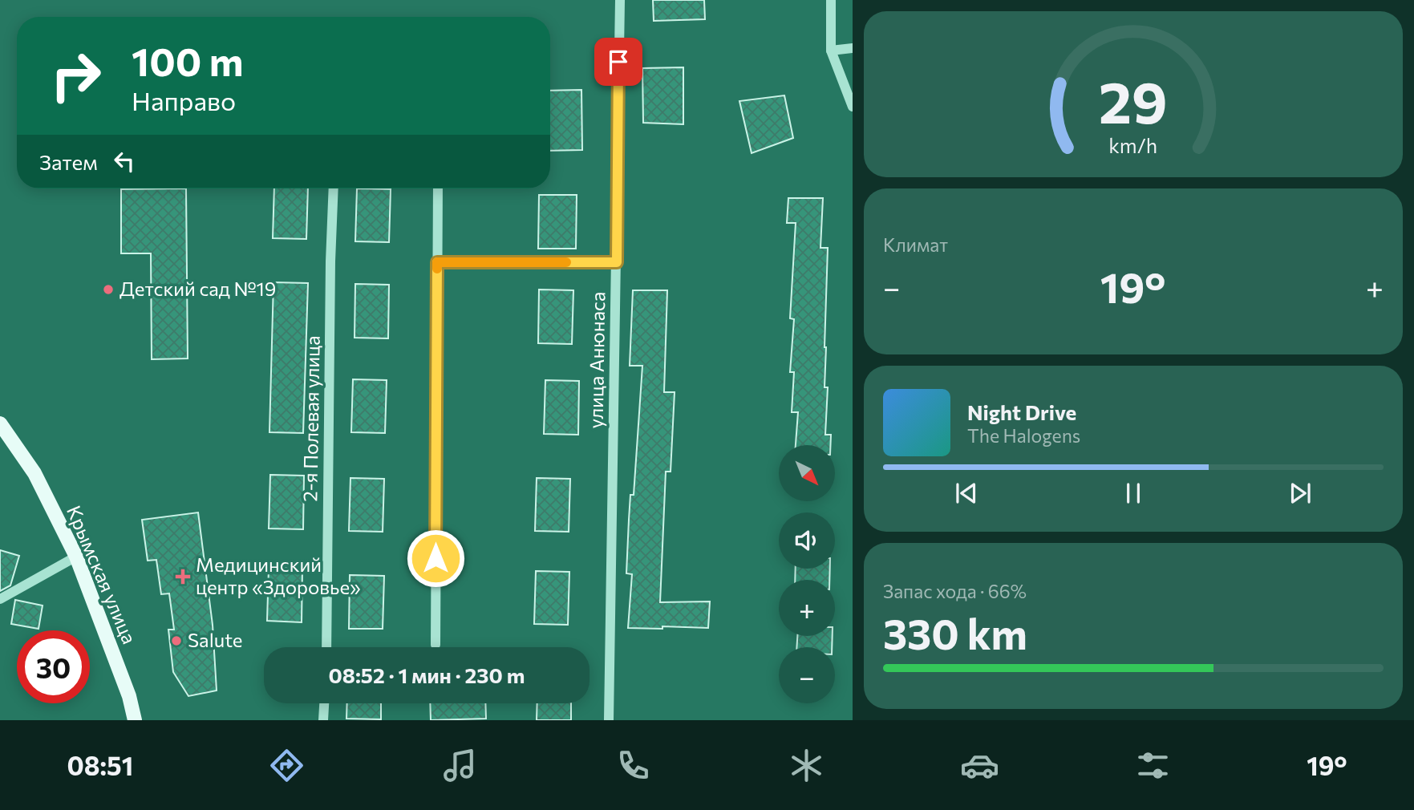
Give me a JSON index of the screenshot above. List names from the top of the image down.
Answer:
{
  "streets": {
    "main road": ["Крымская улица"],
    "street": ["улица Анюнаса", "2-я Полевая улица"]
  },
  "places": {
    "other": ["Детский сад №19", "Salute"],
    "health": ["Медицинский центр «Здоровье»"]
  },
  "north": "bottom right",
  "page": {
    "turn": ["100 m", "Направо"],
    "then": "Затем",
    "tile": [
      "Климат",
      ["Запас хода · 66%", "330 km"]
    ],
    "heat": ["−", "19°", "+"],
    "song": ["Night Drive", "The Halogens"],
    "map_buttons": ["+", "−"],
    "limit": "30",
    "trip": "08:52 · 1 мин · 230 m",
    "tabs": ["08:51", "19°"],
    "gauge": ["29", "km/h"]
  }
}
